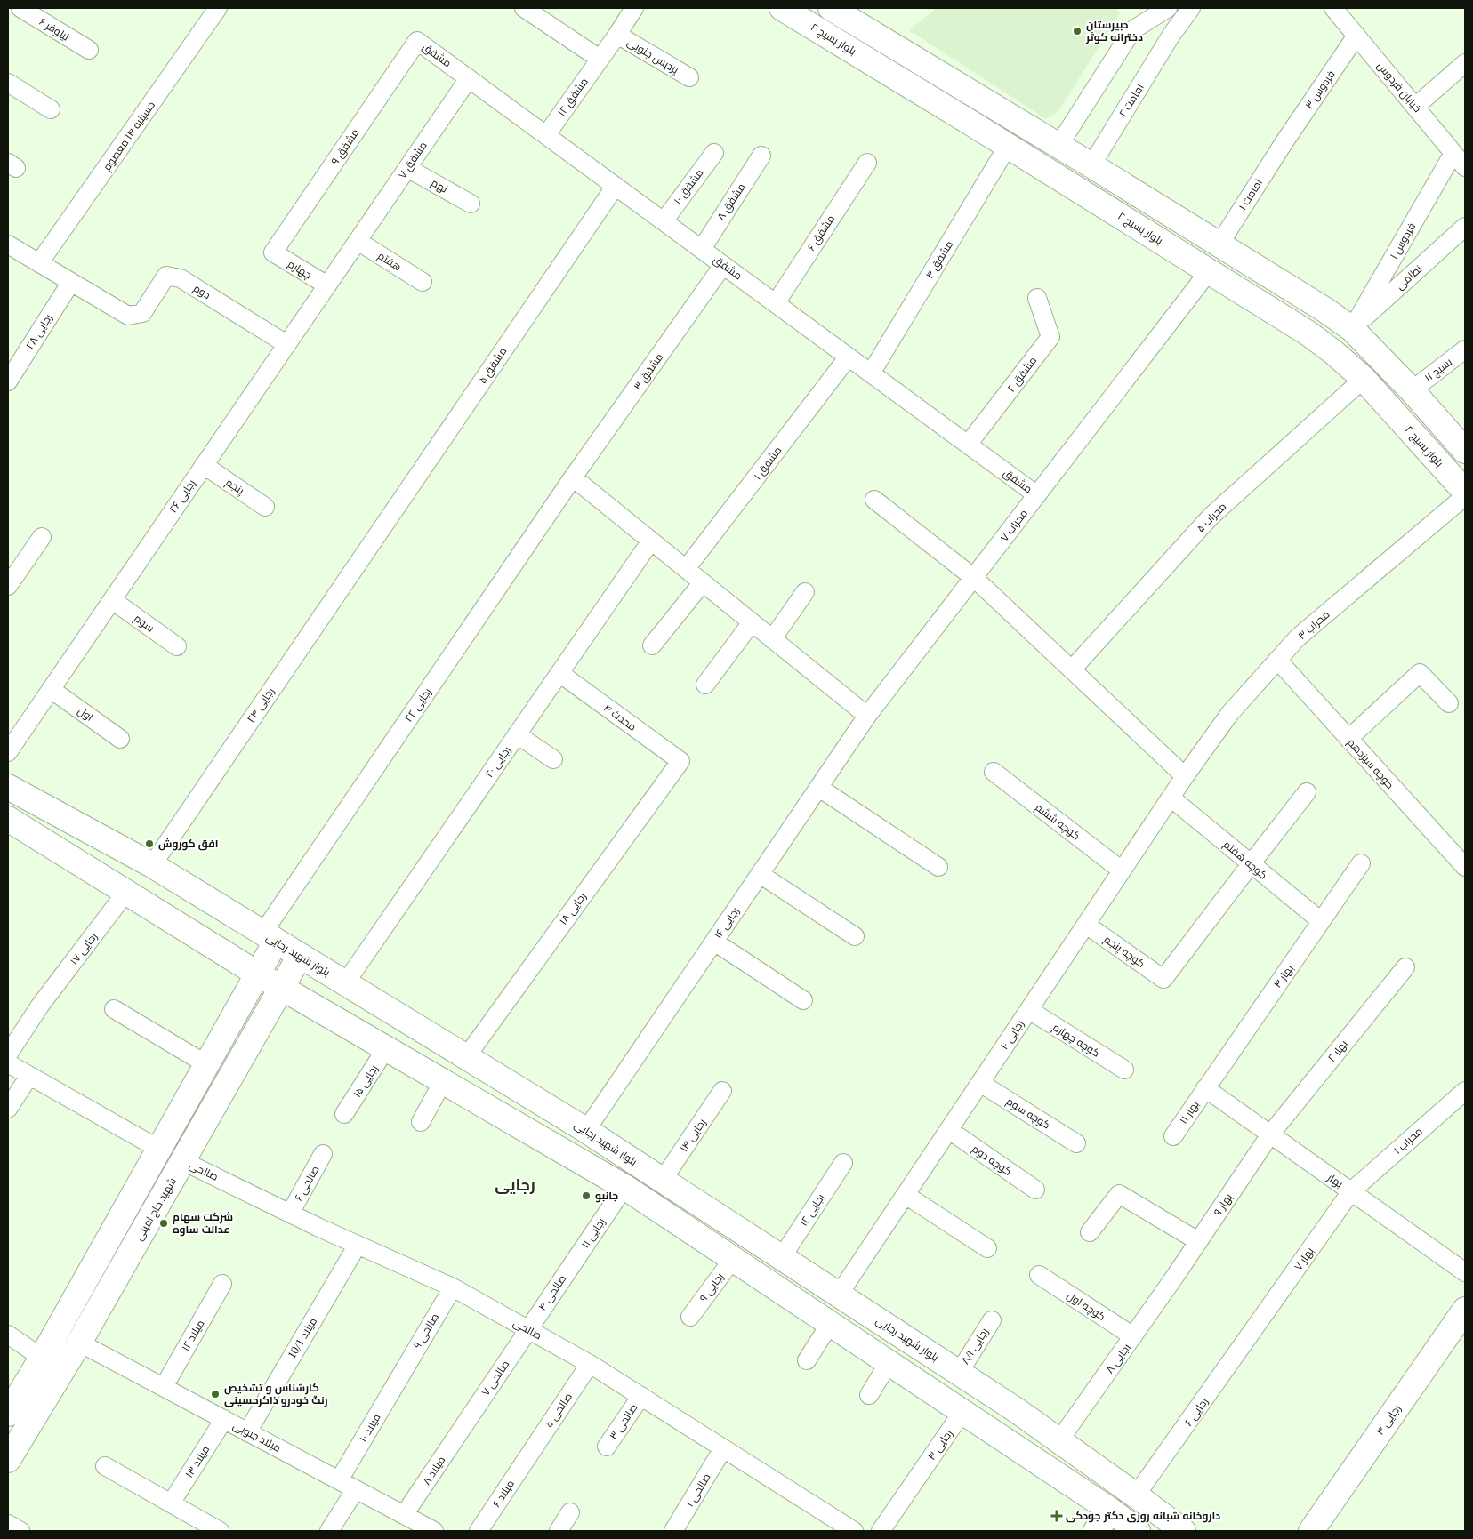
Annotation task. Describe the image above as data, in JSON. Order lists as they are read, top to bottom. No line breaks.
{"streets":{"main road":["بلوار بسیج ۲","بلوار شهید رجایی","شهید حاج امینی","رجایی ۴"],"street":["نیلوفر ۶","مشفق","پردیس جنوبی","خیابان فردوس","فردوس ۳","مشفق ۱۲","امامت ۲","حسینیه ۱۴ معصوم","مشفق ۹","مشفق ۷","نهم","مشفق ۱۰","امامت ۱","مشفق ۸","مشفق ۶","فردوس ۱","مشفق ۴","هفتم","چهارم","نظامی","دوم","رجایی ۲۸","مشفق ۵","۱۱ بسیج","مشفق ۳","مشفق ۲","مشفق ۱","پنجم","رجایی ۲۶","محراب ۵","محراب ۷","سوم","محراب ۳","رجایی ۲۴","رجایی ۲۲","اول","محدث ۴","رجایی ۲۰","کوچه سیزدهم","کوچه ششم","کوچه هفتم","رجایی ۱۸","رجایی ۱۶","رجایی ۱۷","کوچه پنجم","بهار ۴","رجایی ۱۰","کوچه چهارم","بهار ۲","رجایی ۱۵","بهار ۱۱","کوچه سوم","رجایی ۱۴","محراب ۱","کوچه دوم","صالحی","بهار","صالحی ۶","بهار ۹","رجایی ۱۲","رجایی ۱۱","بهار ۷","رجایی ۹","صالحی ۴","کوچه اول","صالحی ۹","میلاد ۱۲","میلاد 10/1","رجایی ۸/۱","رجایی ۸","صالحی ۷","صالحی ۵","رجایی ۶","صالحی ۳","میلاد ۱۰","میلاد جنوبی","رجایی ۳","میلاد ۱۳","میلاد ۸","صالحی ۱","میلاد ۶"]},"crossings":[["بلوار بسیج ۲","مشفق ۴"],["بلوار بسیج ۲","محراب ۵"],["بلوار بسیج ۲","محراب ۷"],["مشفق","مشفق ۱۲"],["مشفق","مشفق ۹"],["مشفق","مشفق ۷"],["مشفق","مشفق ۱۰"],["مشفق","مشفق ۸"],["مشفق","مشفق ۶"],["مشفق","مشفق ۴"],["مشفق","مشفق ۵"],["مشفق","مشفق ۳"],["مشفق","مشفق ۲"],["مشفق","مشفق ۱"],["مشفق","محراب ۷"],["پردیس جنوبی","مشفق ۱۲"],["خیابان فردوس","فردوس ۳"],["خیابان فردوس","فردوس ۱"],["فردوس ۳","امامت ۱"],["مشفق ۹","چهارم"],["مشفق ۷","نهم"],["مشفق ۷","هفتم"],["مشفق ۷","رجایی ۲۶"],["فردوس ۱","نظامی"],["هفتم","رجایی ۲۶"],["چهارم","رجایی ۲۶"],["دوم","رجایی ۲۸"],["دوم","رجایی ۲۶"],["مشفق ۵","رجایی ۲۴"],["مشفق ۳","رجایی ۲۲"],["پنجم","رجایی ۲۶"],["رجایی ۲۶","سوم"],["رجایی ۲۶","اول"],["محراب ۷","رجایی ۱۶"],["محراب ۳","کوچه سیزدهم"],["محراب ۳","رجایی ۱۰"],["رجایی ۲۴","بلوار شهید رجایی"],["رجایی ۲۲","بلوار شهید رجایی"],["محدث ۴","رجایی ۲۰"],["محدث ۴","رجایی ۱۸"],["رجایی ۲۰","بلوار شهید رجایی"],["کوچه ششم","رجایی ۱۰"],["کوچه هفتم","کوچه پنجم"],["کوچه هفتم","بهار ۴"],["کوچه هفتم","رجایی ۱۰"],["رجایی ۱۸","بلوار شهید رجایی"],["رجایی ۱۶","بلوار شهید رجایی"],["کوچه پنجم","رجایی ۱۰"],["بلوار شهید رجایی","رجایی ۱۰"],["بلوار شهید رجایی","رجایی ۱۴"],["بلوار شهید رجایی","شهید حاج امینی"],["بلوار شهید رجایی","رجایی ۱۲"],["بلوار شهید رجایی","رجایی ۸/۱"],["بلوار شهید رجایی","رجایی ۸"],["بلوار شهید رجایی","رجایی ۶"],["بهار ۴","بهار ۱۱"],["بهار ۴","بهار"],["رجایی ۱۰","کوچه چهارم"],["رجایی ۱۰","کوچه سوم"],["رجایی ۱۰","کوچه دوم"],["بهار ۲","بهار"],["بهار ۲","بهار ۹"],["بهار ۱۱","بهار"],["محراب ۱","بهار"],["محراب ۱","بهار ۷"],["صالحی","صالحی ۶"],["صالحی","شهید حاج امینی"],["صالحی","صالحی ۴"],["صالحی","صالحی ۹"],["صالحی","میلاد 10/1"],["صالحی","صالحی ۷"],["صالحی","صالحی ۵"],["صالحی","صالحی ۳"],["صالحی","صالحی ۱"],["بهار","بهار ۹"],["بهار","بهار ۷"],["بهار ۹","رجایی ۸"],["شهید حاج امینی","میلاد جنوبی"],["رجایی ۱۱","صالحی ۴"],["بهار ۷","رجایی ۶"],["صالحی ۴","صالحی ۷"],["کوچه اول","رجایی ۸"],["صالحی ۹","میلاد ۱۰"],["میلاد ۱۲","میلاد جنوبی"],["میلاد 10/1","میلاد جنوبی"],["صالحی ۷","میلاد ۸"],["صالحی ۵","میلاد ۶"],["میلاد ۱۰","میلاد جنوبی"],["میلاد جنوبی","میلاد ۱۳"],["میلاد جنوبی","میلاد ۸"]],"districts":["رجایی"],"places":{"other":["دبیرستان دخترانه کوثر","افق کوروش","جانبو","شرکت سهام عدالت ساوه","کارشناس و تشخیص رنگ خودرو ذاکرحسینی"],"health":["داروخانه شبانه روزی دکتر جودکی"]}}
